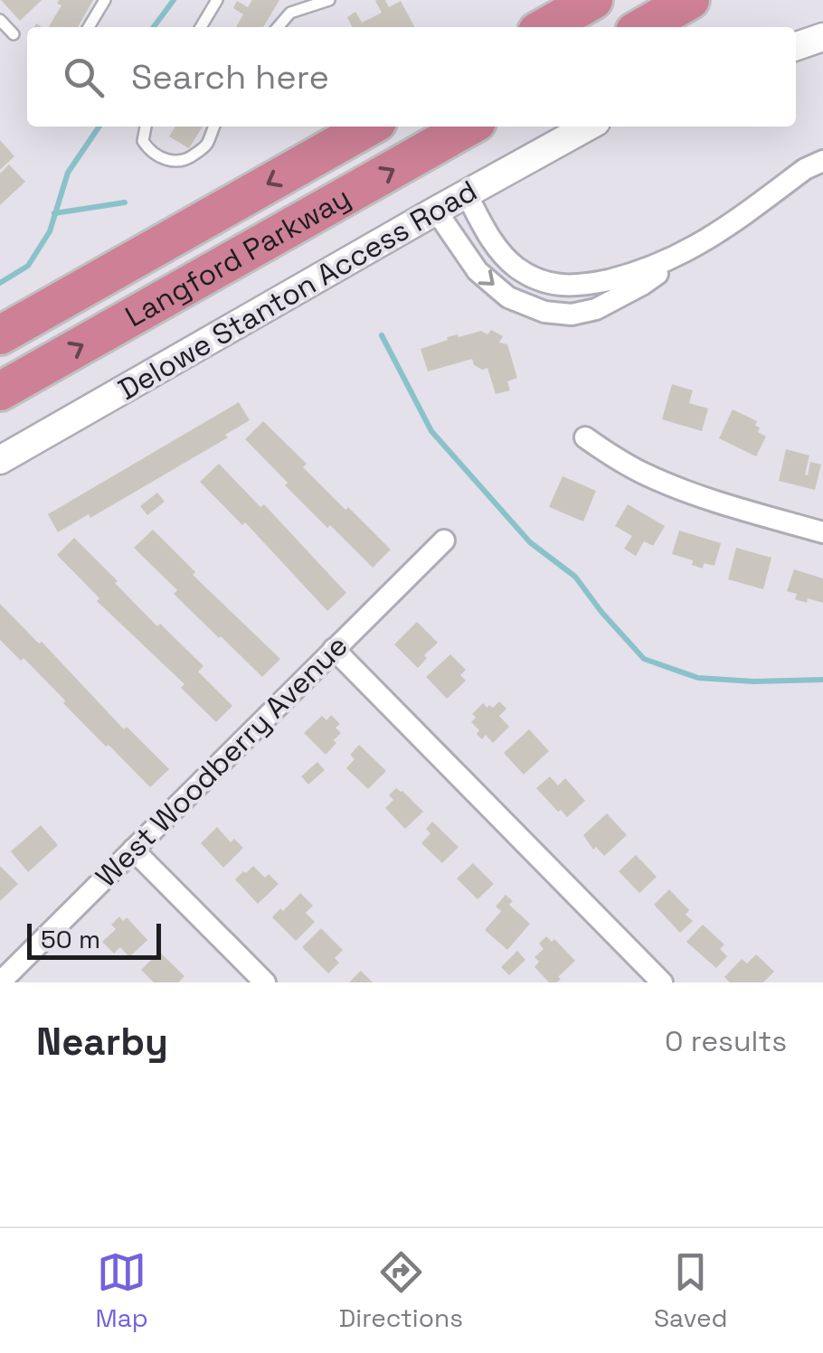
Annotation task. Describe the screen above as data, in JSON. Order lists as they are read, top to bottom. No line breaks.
{"streets":{"highway":["Langford Parkway"],"street":["Delowe Stanton Access Road","West Woodberry Avenue"]},"scale_bar":"50 m","page":{"search":"Search here","scale":"50 m","heading":["Nearby","0 results"],"nav":["Map","Directions","Saved"]}}
